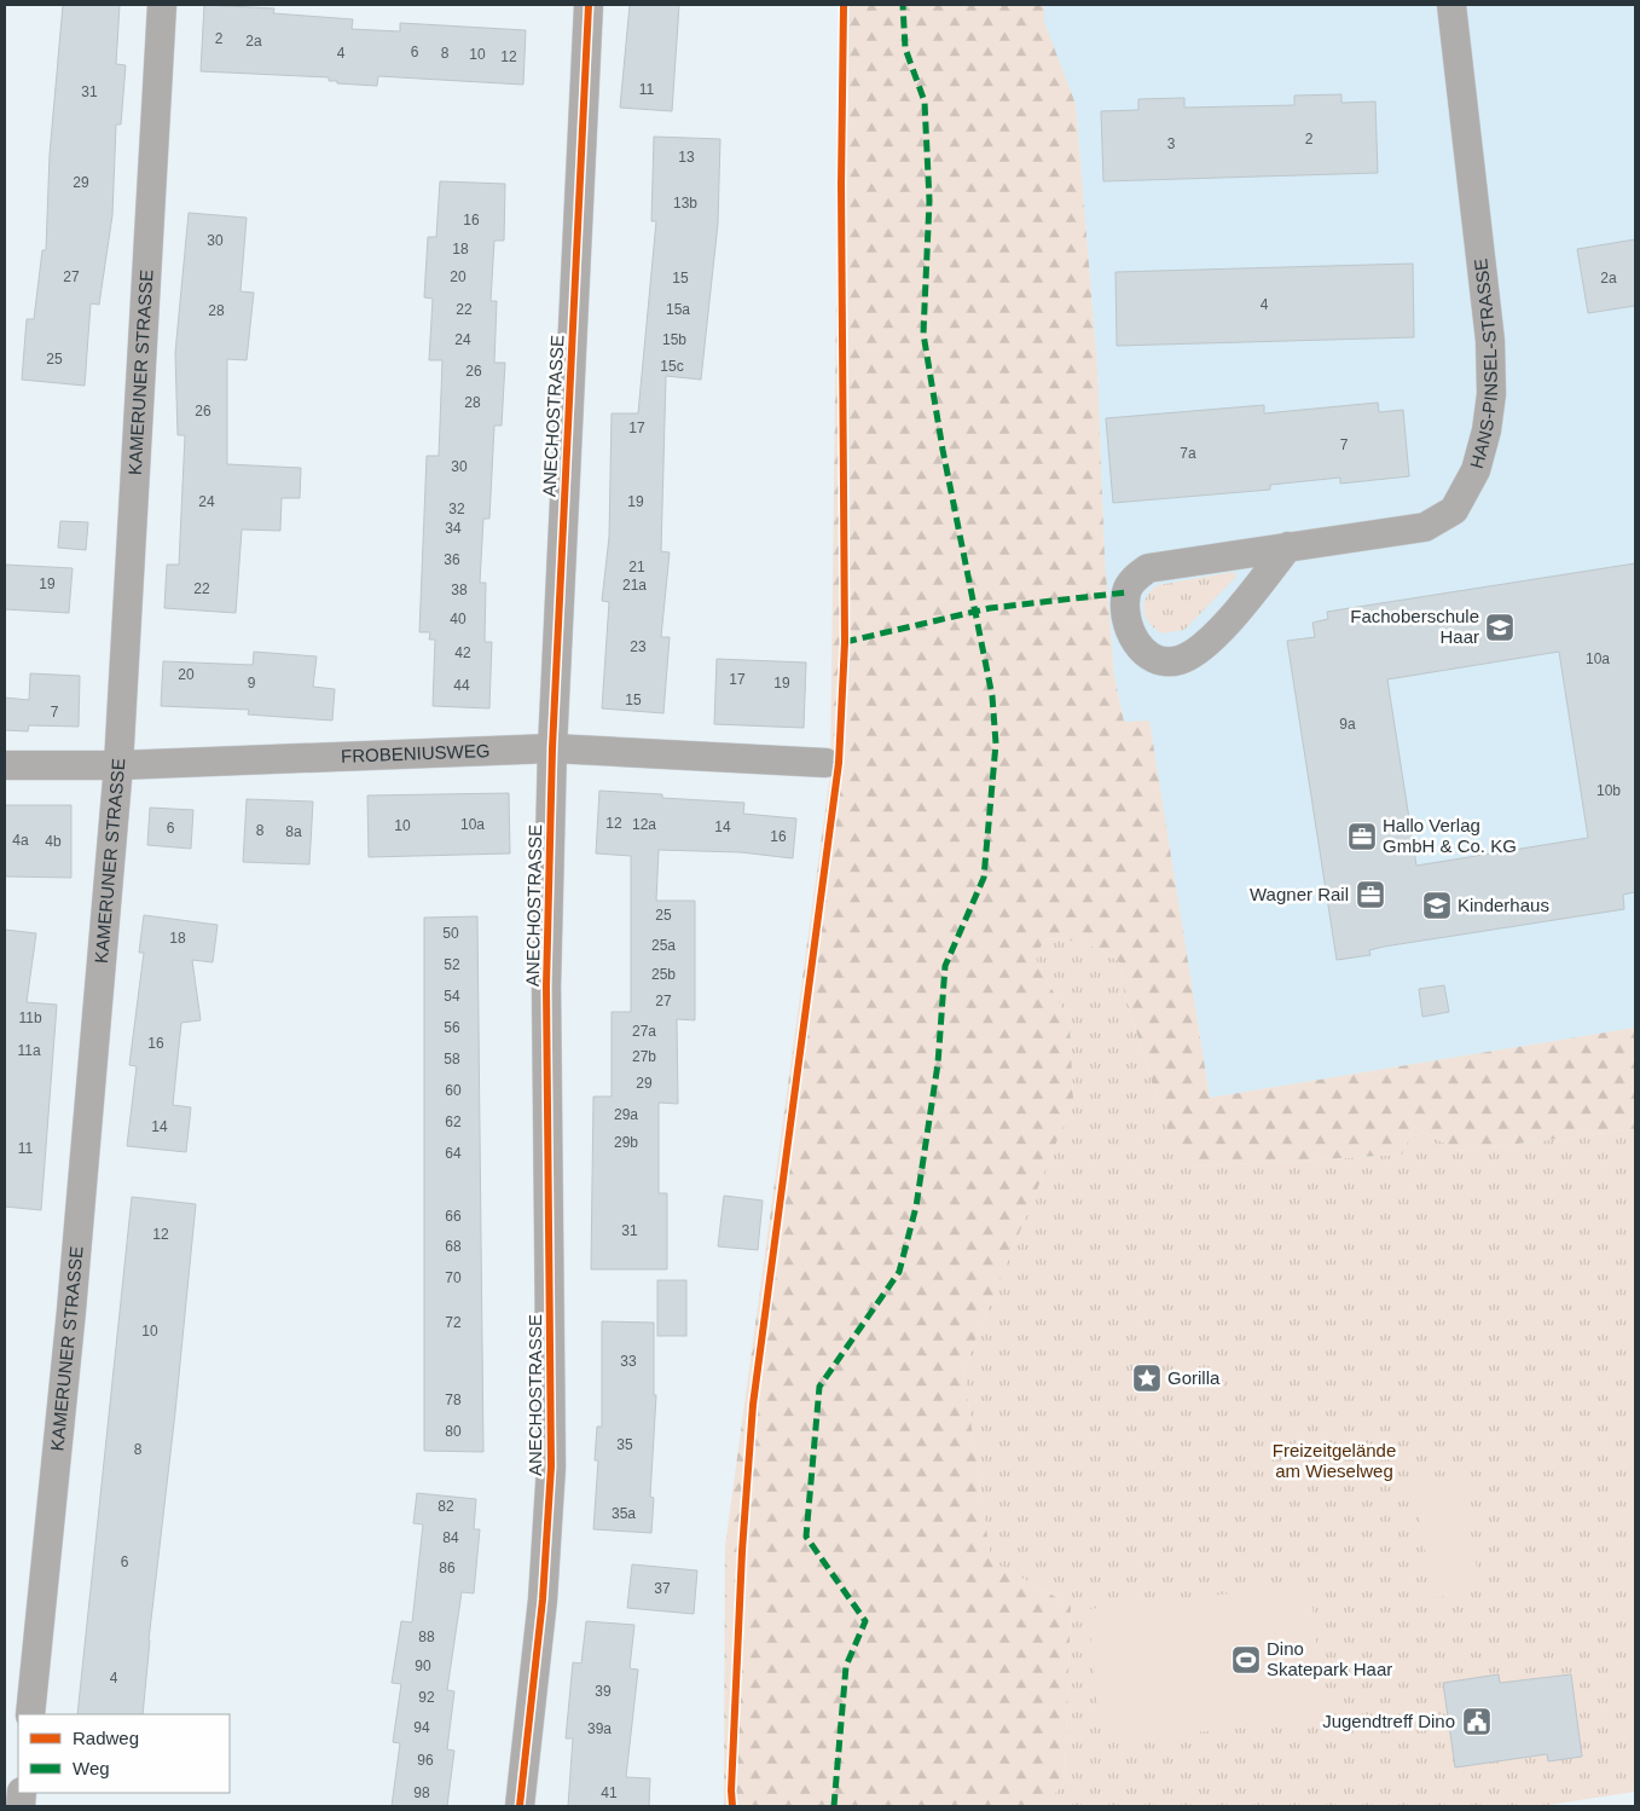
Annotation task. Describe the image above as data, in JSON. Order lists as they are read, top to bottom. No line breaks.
{"streets":{"street":["HANS-PINSEL-STRASSE","KAMERUNER STRASSE","ANECHOSTRASSE","FROBENIUSWEG"]},"crossings":[["KAMERUNER STRASSE","FROBENIUSWEG"],["ANECHOSTRASSE","FROBENIUSWEG"]],"parks":["Freizeitgelände am Wieselweg"],"places":{"school or university":["Fachoberschule Haar","Kinderhaus"],"office":["Hallo Verlag GmbH & Co. KG","Wagner Rail"],"place":["Gorilla"],"sports":["Dino Skatepark Haar"],"public building":["Jugendtreff Dino"]},"house_numbers":["2","2a","6","4","8","10","12","11","31","2","3","13","29","13b","16","30","18","27","20","15","2a","4","22","15a","28","24","15b","25","15c","26","28","26","17","7","7a","30","24","19","32","34","36","21","19","21a","22","38","40","23","42","10a","20","17","9","19","44","15","7","9a","10b","12","10a","12a","10","14","6","8","8a","16","4a","4b","25","50","18","25a","52","25b","54","27","11b","56","27a","16","11a","27b","58","29","60","29a","62","14","29b","11","64","66","31","12","68","70","72","10","33","78","80","35","8","82","35a","84","6","86","37","88","90","4","39","92","94","39a","96","98","41"],"legend":["Radweg","Weg"]}
